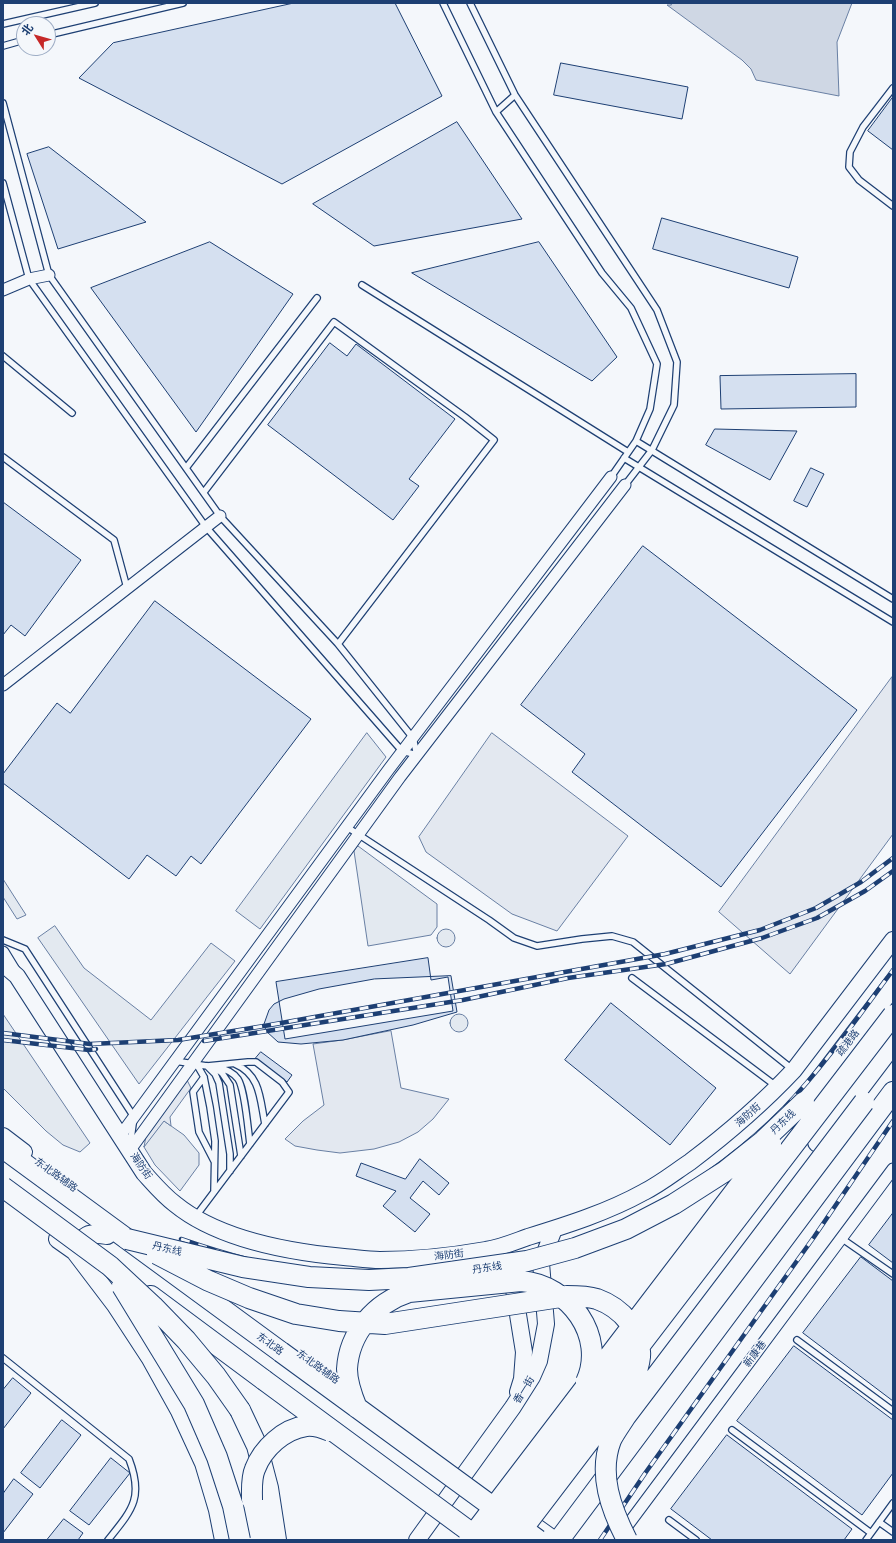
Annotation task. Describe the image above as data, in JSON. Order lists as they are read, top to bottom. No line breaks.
{"streets":{"highway":["疏港路","丹东线","东北路"],"street":["海防街","东北路辅路","新康巷","香一街"]},"crossings":[["疏港路","丹东线"],["海防街","香一街"],["丹东线","东北路"]],"north":"top left"}
